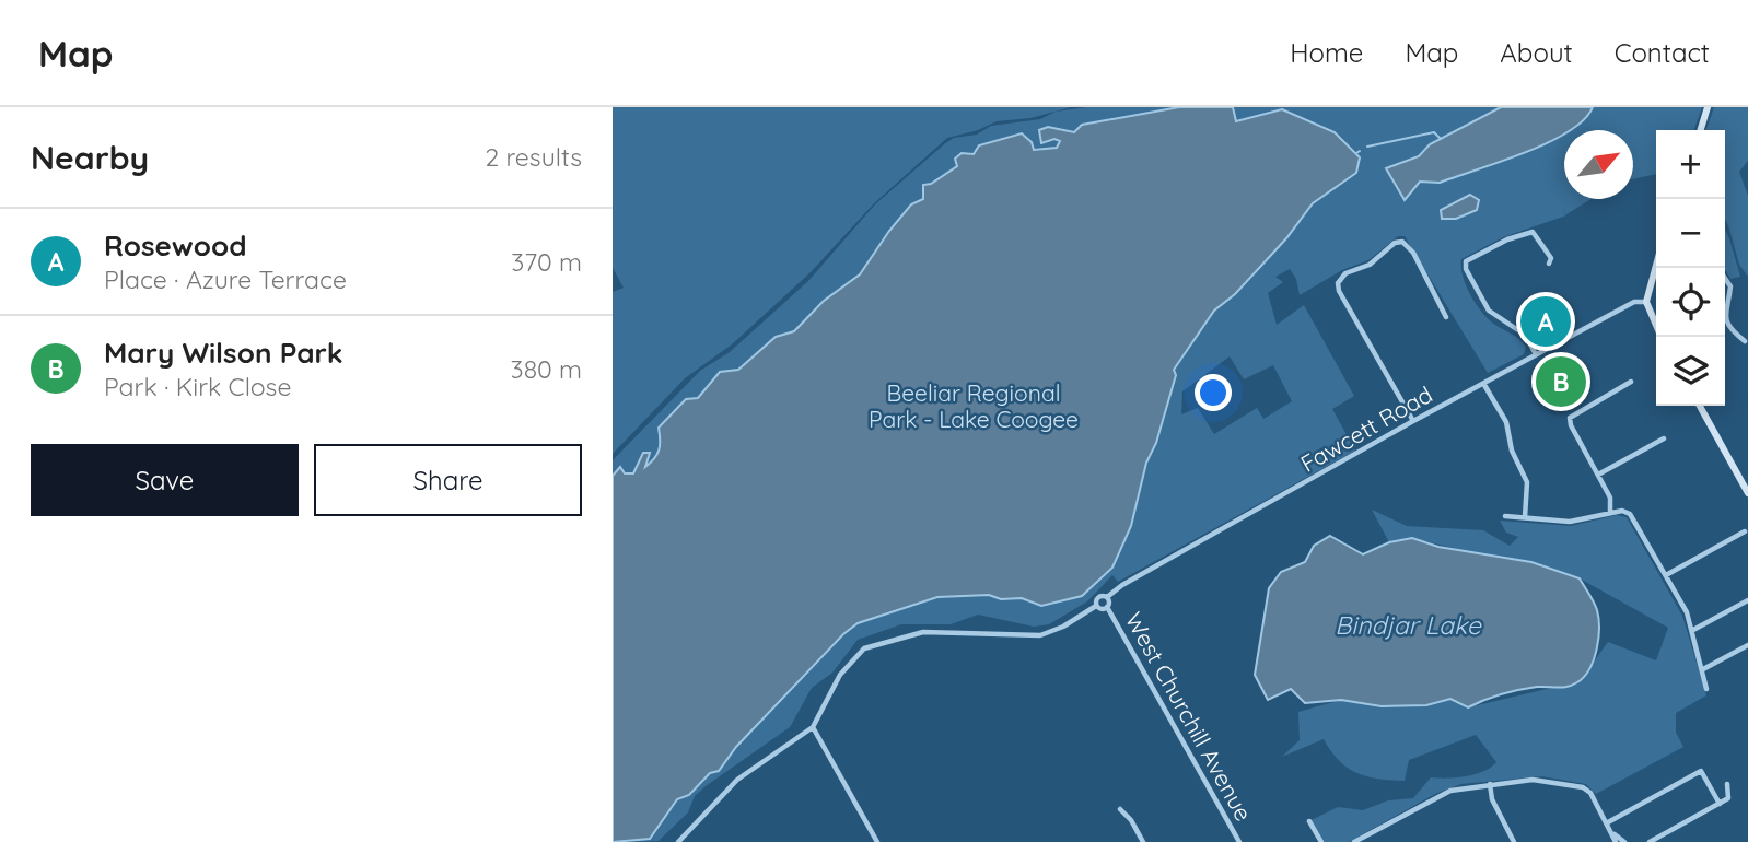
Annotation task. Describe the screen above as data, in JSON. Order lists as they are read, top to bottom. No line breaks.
{"streets":{"street":["Fawcett Road","West Churchill Avenue"]},"water":["Bindjar Lake"],"parks":["Beeliar Regional Park - Lake Coogee"],"north":"top right","page":{"header":"Map","nav":["Home","Map","About","Contact"],"heading":["Nearby","2 results"],"map_buttons":["+","−"],"list":[{"mark":"A","name":"Rosewood","note":"Place · Azure Terrace","value":"370 m"},{"mark":"B","name":"Mary Wilson Park","note":"Park · Kirk Close","value":"380 m"}],"pins":["A","B"],"buttons":["Save","Share"]}}
